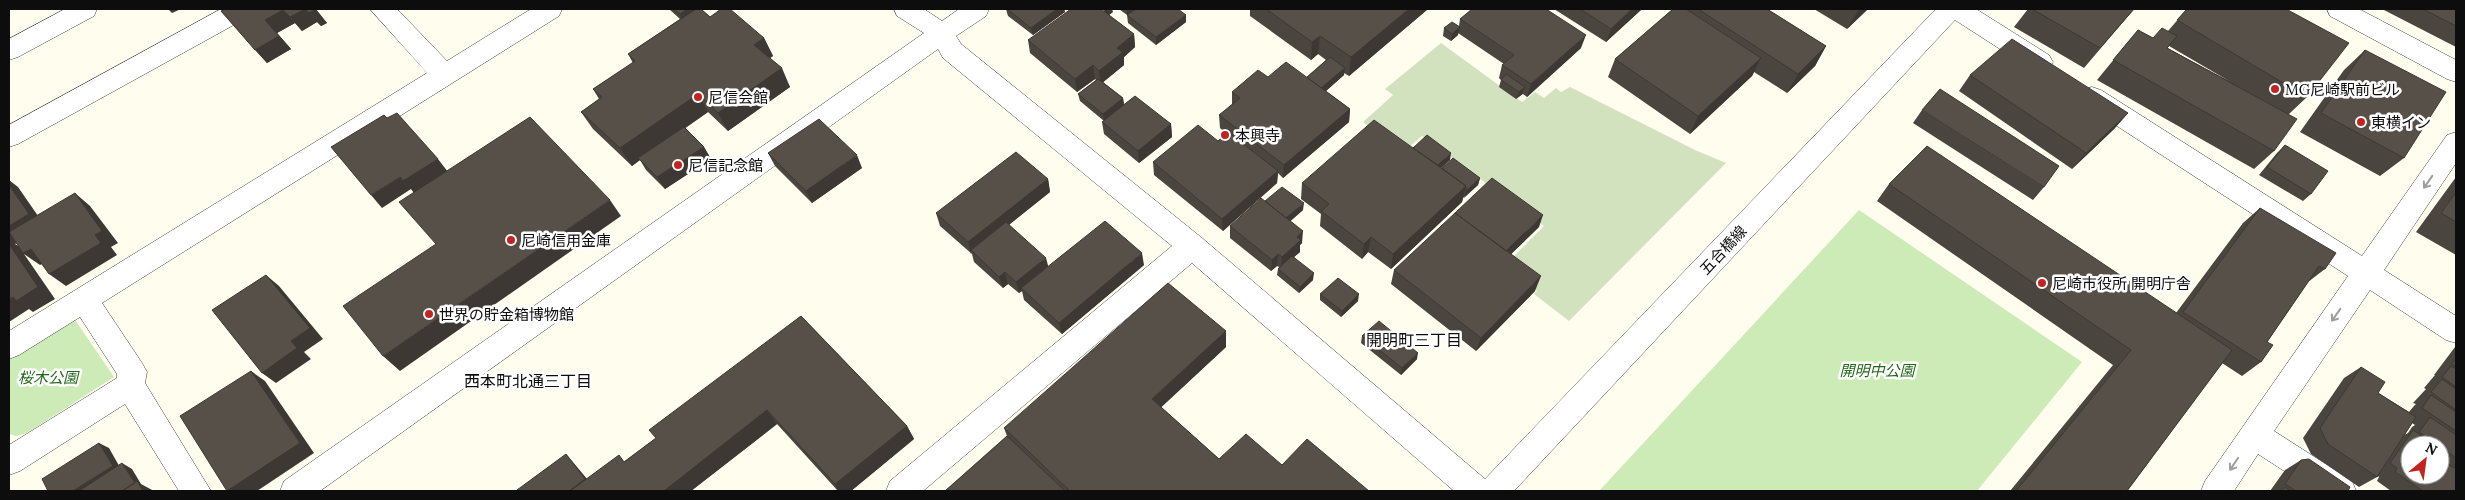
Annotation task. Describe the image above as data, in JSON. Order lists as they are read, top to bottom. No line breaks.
{"streets":{"street":["五合橋線"]},"districts":["開明町三丁目","西本町北通三丁目"],"parks":["開明中公園","桜木公園"],"places":["MG尼崎駅前ビル","尼信会館","東横イン","本興寺","尼信記念館","尼崎信用金庫","尼崎市役所 開明庁舎","世界の貯金箱博物館"],"north":"top right"}
